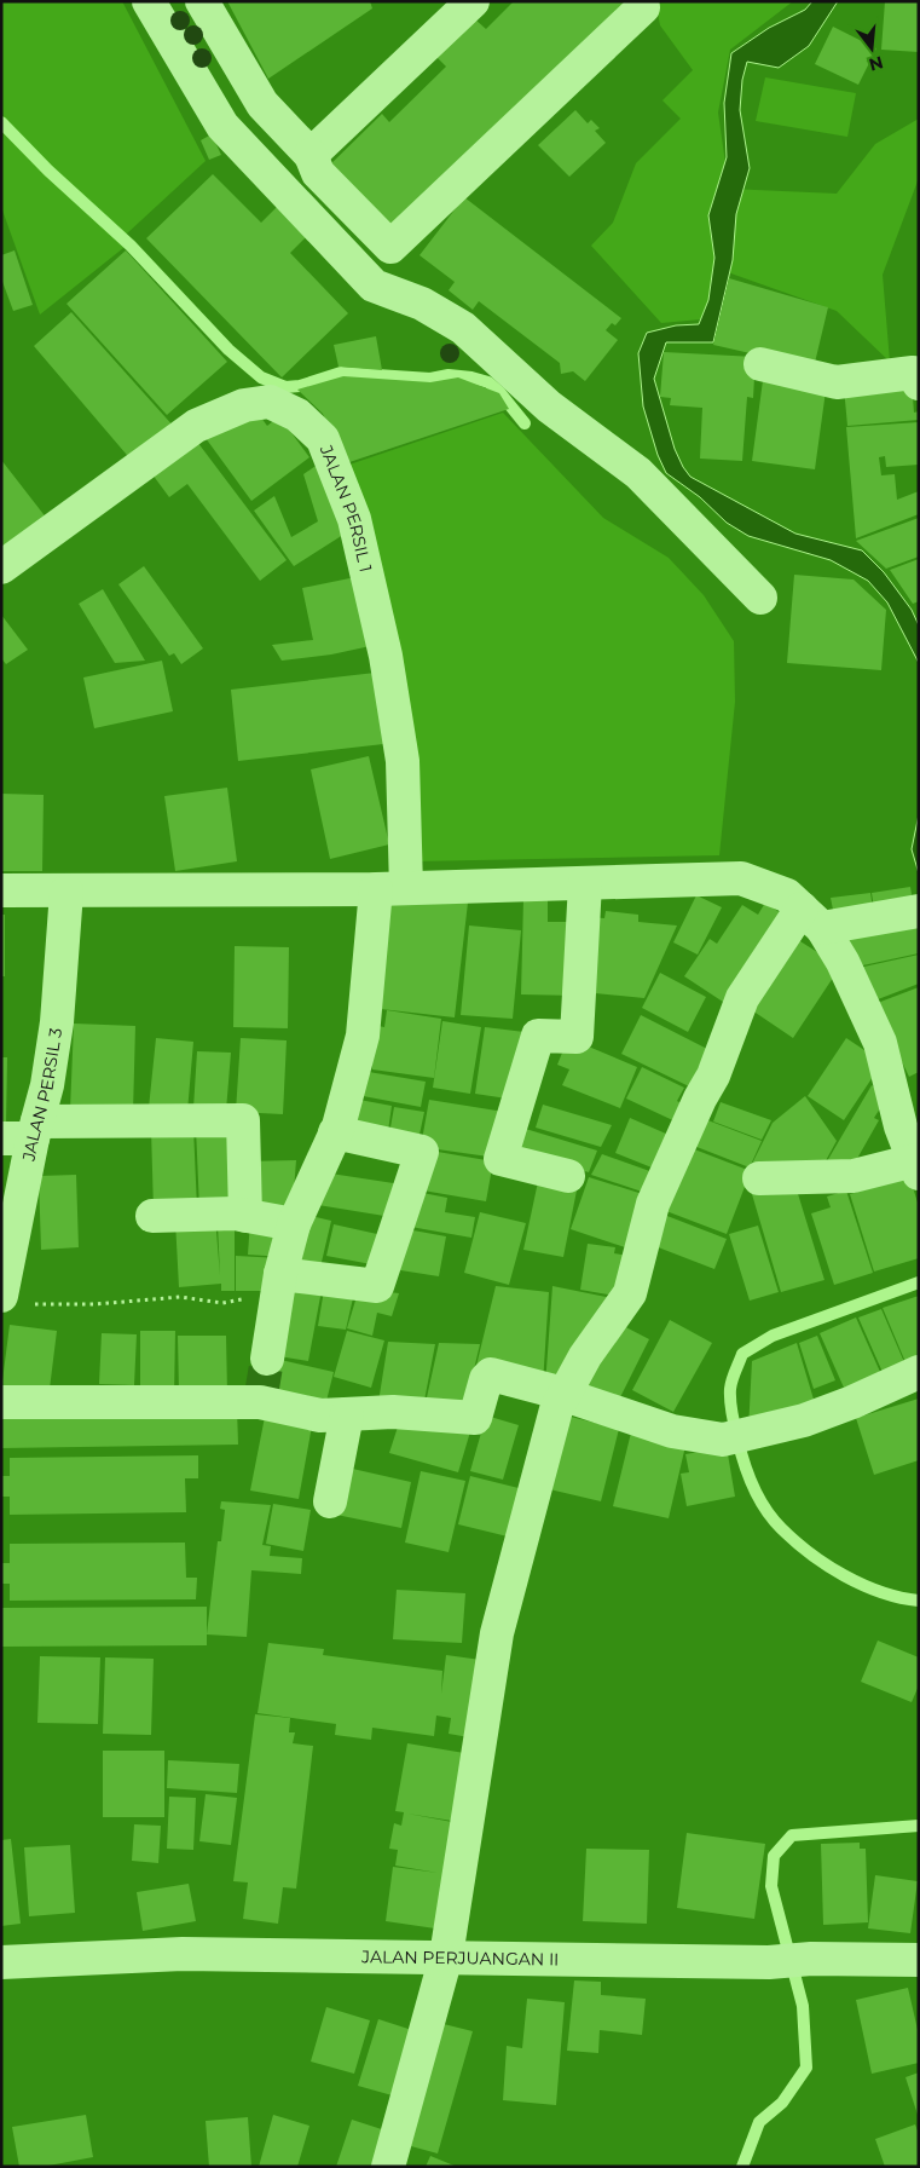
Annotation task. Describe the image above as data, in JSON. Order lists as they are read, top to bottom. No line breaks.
{"streets":{"street":["JALAN PERSIL 1","JALAN PERSIL 3","JALAN PERJUANGAN II"]},"north":"bottom"}
